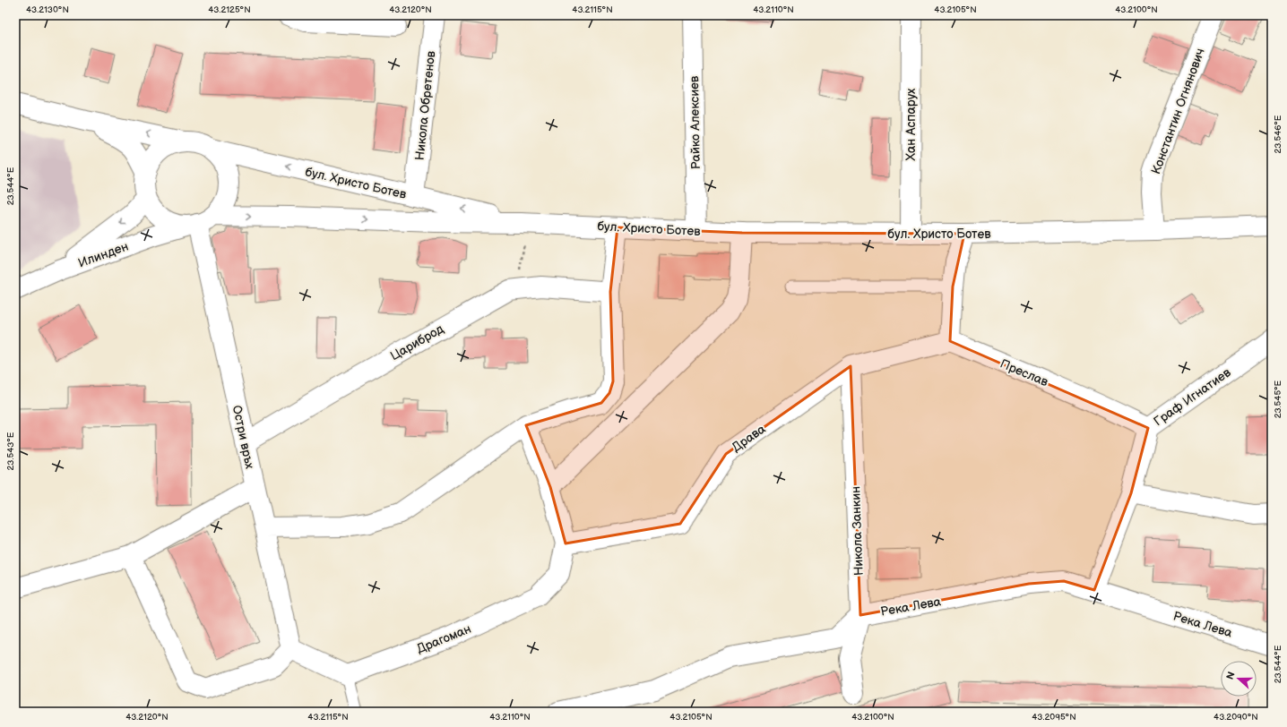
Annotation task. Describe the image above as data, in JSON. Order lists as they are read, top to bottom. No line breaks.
{"streets":{"street":["Никола Обретенов","Константин Огнянович","Райко Алексиев","Хан Аспарух","бул. Христо Ботев","Илинден","Цариброд","Преслав","Граф Игнатиев","Остри връх","Драва","Никола Занкин","Река Лева","Драгоман"]},"crossings":[["Никола Обретенов","бул. Христо Ботев"],["Константин Огнянович","бул. Христо Ботев"],["Райко Алексиев","бул. Христо Ботев"],["Хан Аспарух","бул. Христо Ботев"],["бул. Христо Ботев","Илинден"],["бул. Христо Ботев","Остри връх"],["Илинден","Остри връх"],["Цариброд","Остри връх"],["Преслав","Граф Игнатиев"],["Преслав","Драва"],["Граф Игнатиев","Река Лева"],["Драва","Никола Занкин"],["Драва","Драгоман"],["Никола Занкин","Река Лева"]],"north":"left","coordinates":["43.2130°N","43.2125°N","43.2120°N","43.2115°N","43.2110°N","43.2105°N","43.2100°N","23.546°E","23.544°E","23.545°E","23.543°E","43.2095°N","43.2090°N"]}
